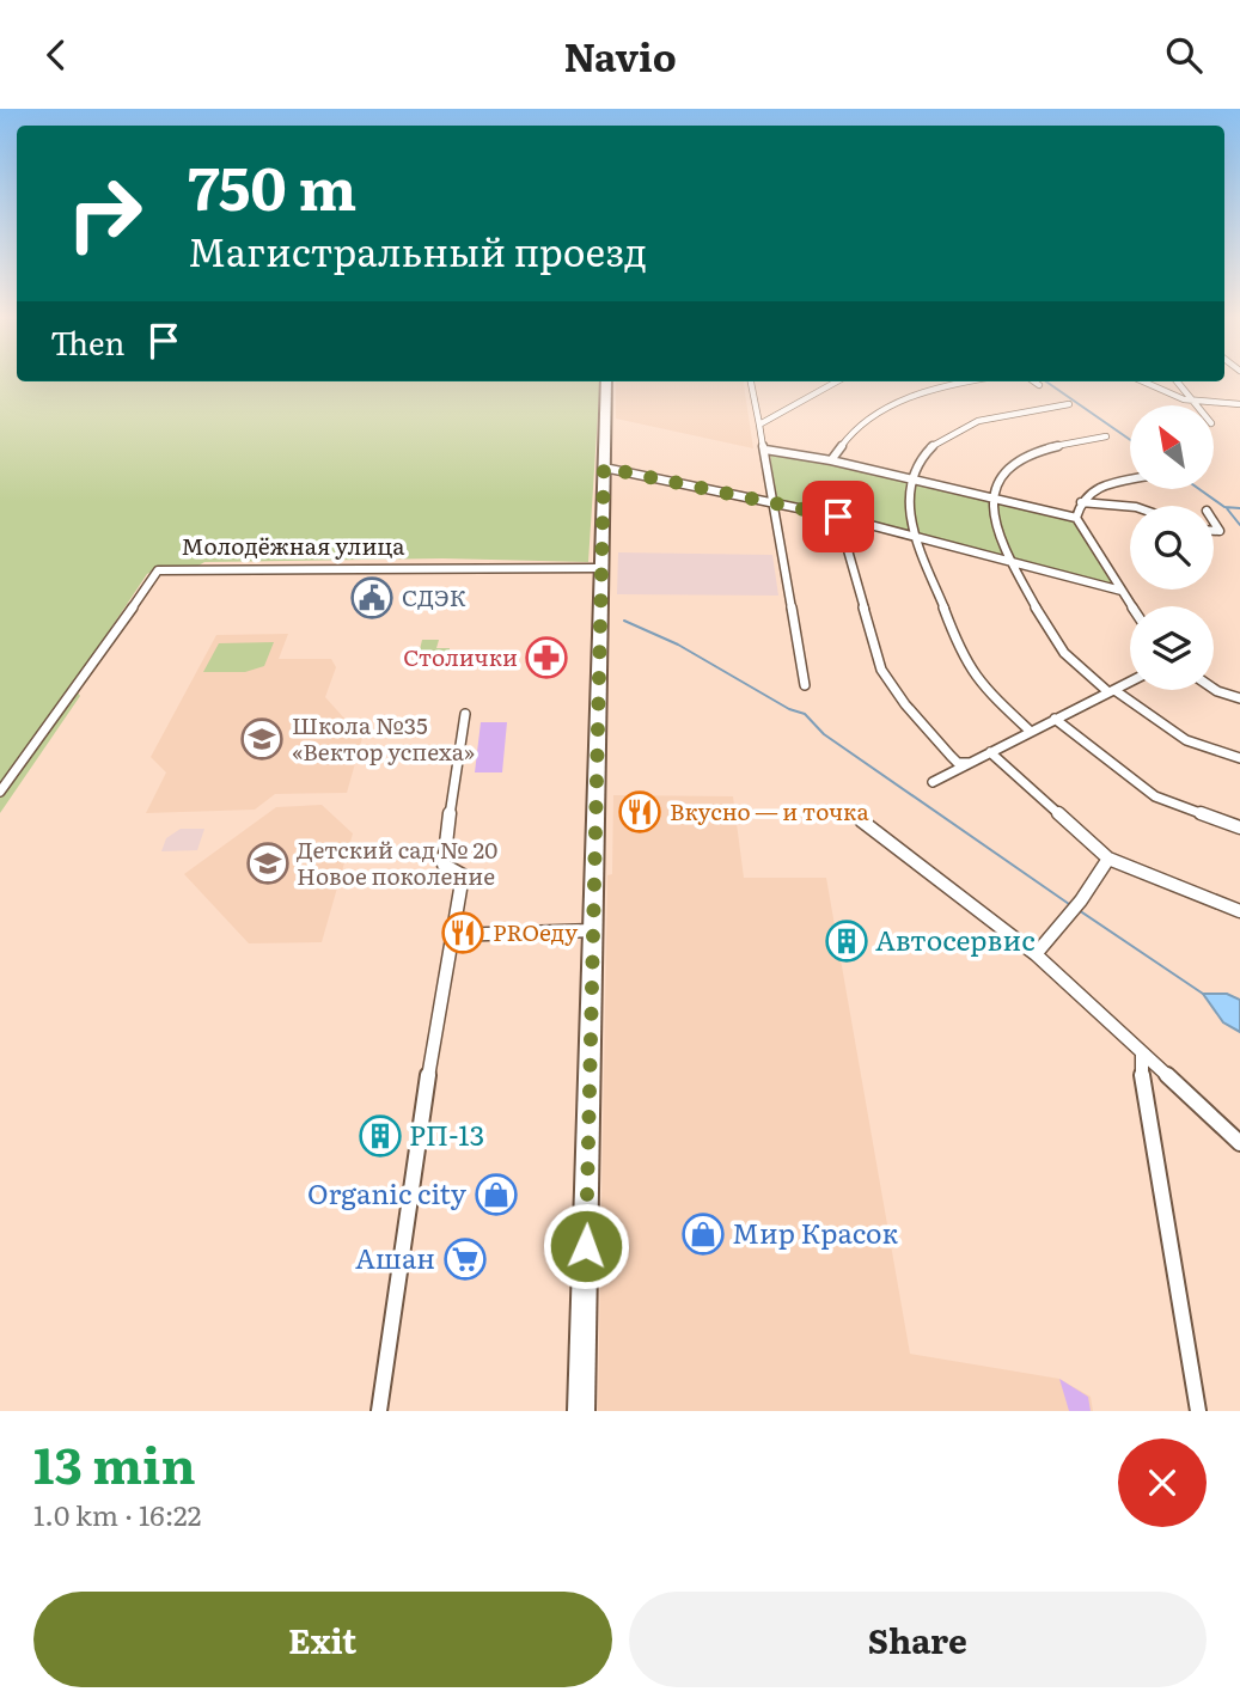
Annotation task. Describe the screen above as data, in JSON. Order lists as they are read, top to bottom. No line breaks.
{"streets":{"street":["Молодёжная улица"]},"places":{"public building":["СДЭК"],"pharmacy":["Столички"],"school or university":["Школа №35 «Вектор успеха»","Детский сад № 20 Новое поколение"],"restaurant":["Вкусно — и точка","PROеду"],"building":["Автосервис","РП-13"],"shop":["Organic city","Мир Красок"],"supermarket":["Ашан"]},"north":"top left","page":{"header":"Navio","turn":["750 m","Магистральный проезд"],"then":"Then","heading":["13 min","1.0 km · 16:22"],"buttons":["Exit","Share"]}}
